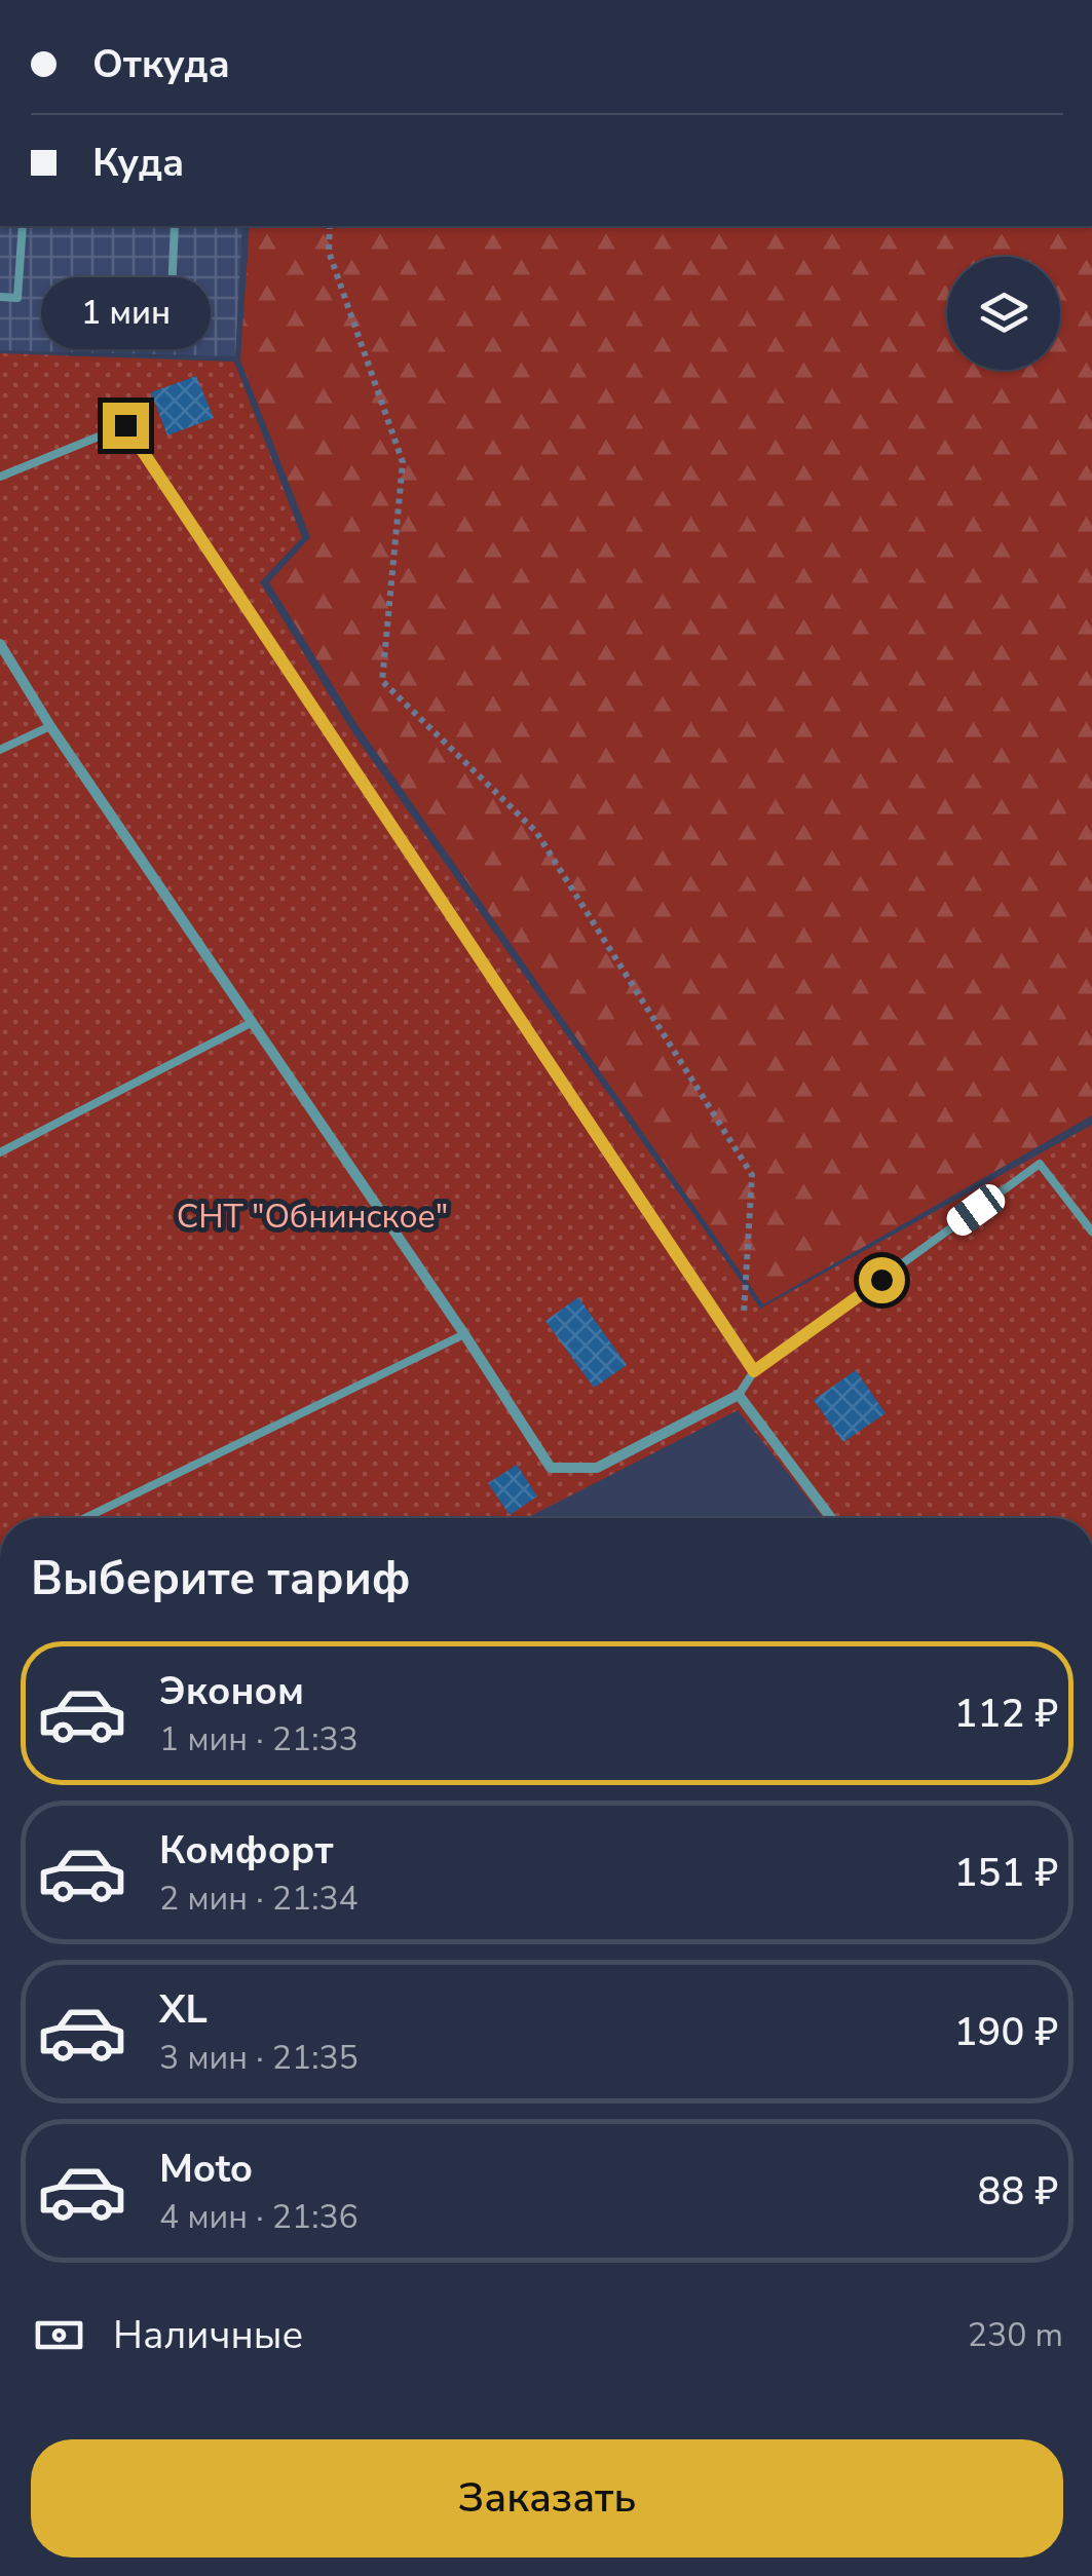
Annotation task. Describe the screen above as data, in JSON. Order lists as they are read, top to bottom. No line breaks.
{"parks":["СНТ \"Обнинское\""],"page":{"banner":["Откуда","Куда"],"bubble":"1 мин","heading":"Выберите тариф","list":[{"name":"Эконом","note":"1 мин · 21:33","value":"112 ₽"},{"name":"Комфорт","note":"2 мин · 21:34","value":"151 ₽"},{"name":"XL","note":"3 мин · 21:35","value":"190 ₽"},{"name":"Moto","note":"4 мин · 21:36","value":"88 ₽"}],"pay":["Наличные","230 m"],"buttons":"Заказать"}}
